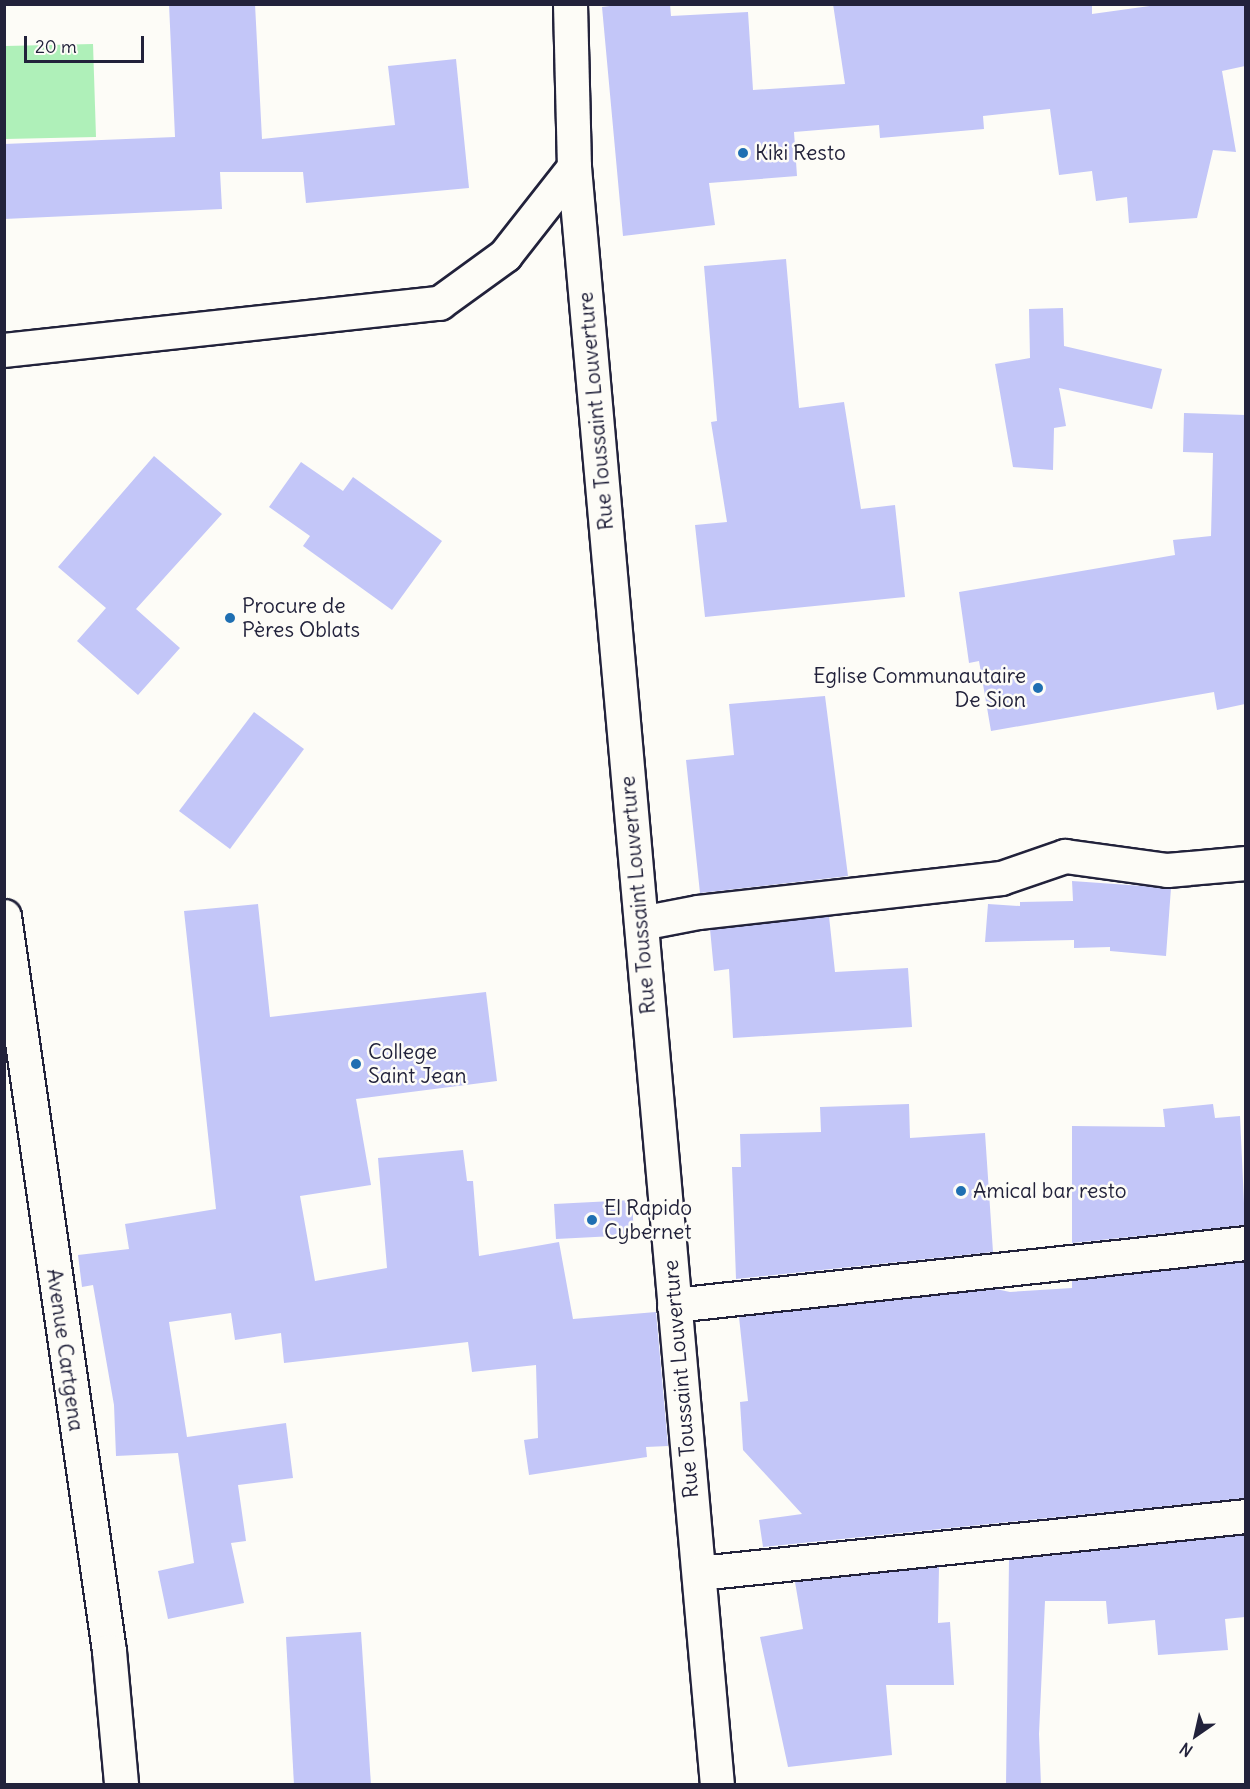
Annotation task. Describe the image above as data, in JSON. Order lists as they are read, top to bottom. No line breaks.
{"streets":{"street":["Rue Toussaint Louverture","Avenue Cartgena"]},"places":["Kiki Resto","Procure de Pères Oblats","Eglise Communautaire De Sion","College Saint Jean","Amical bar resto","El Rapido Cybernet"],"scale_bar":"20 m","north":"bottom left"}
